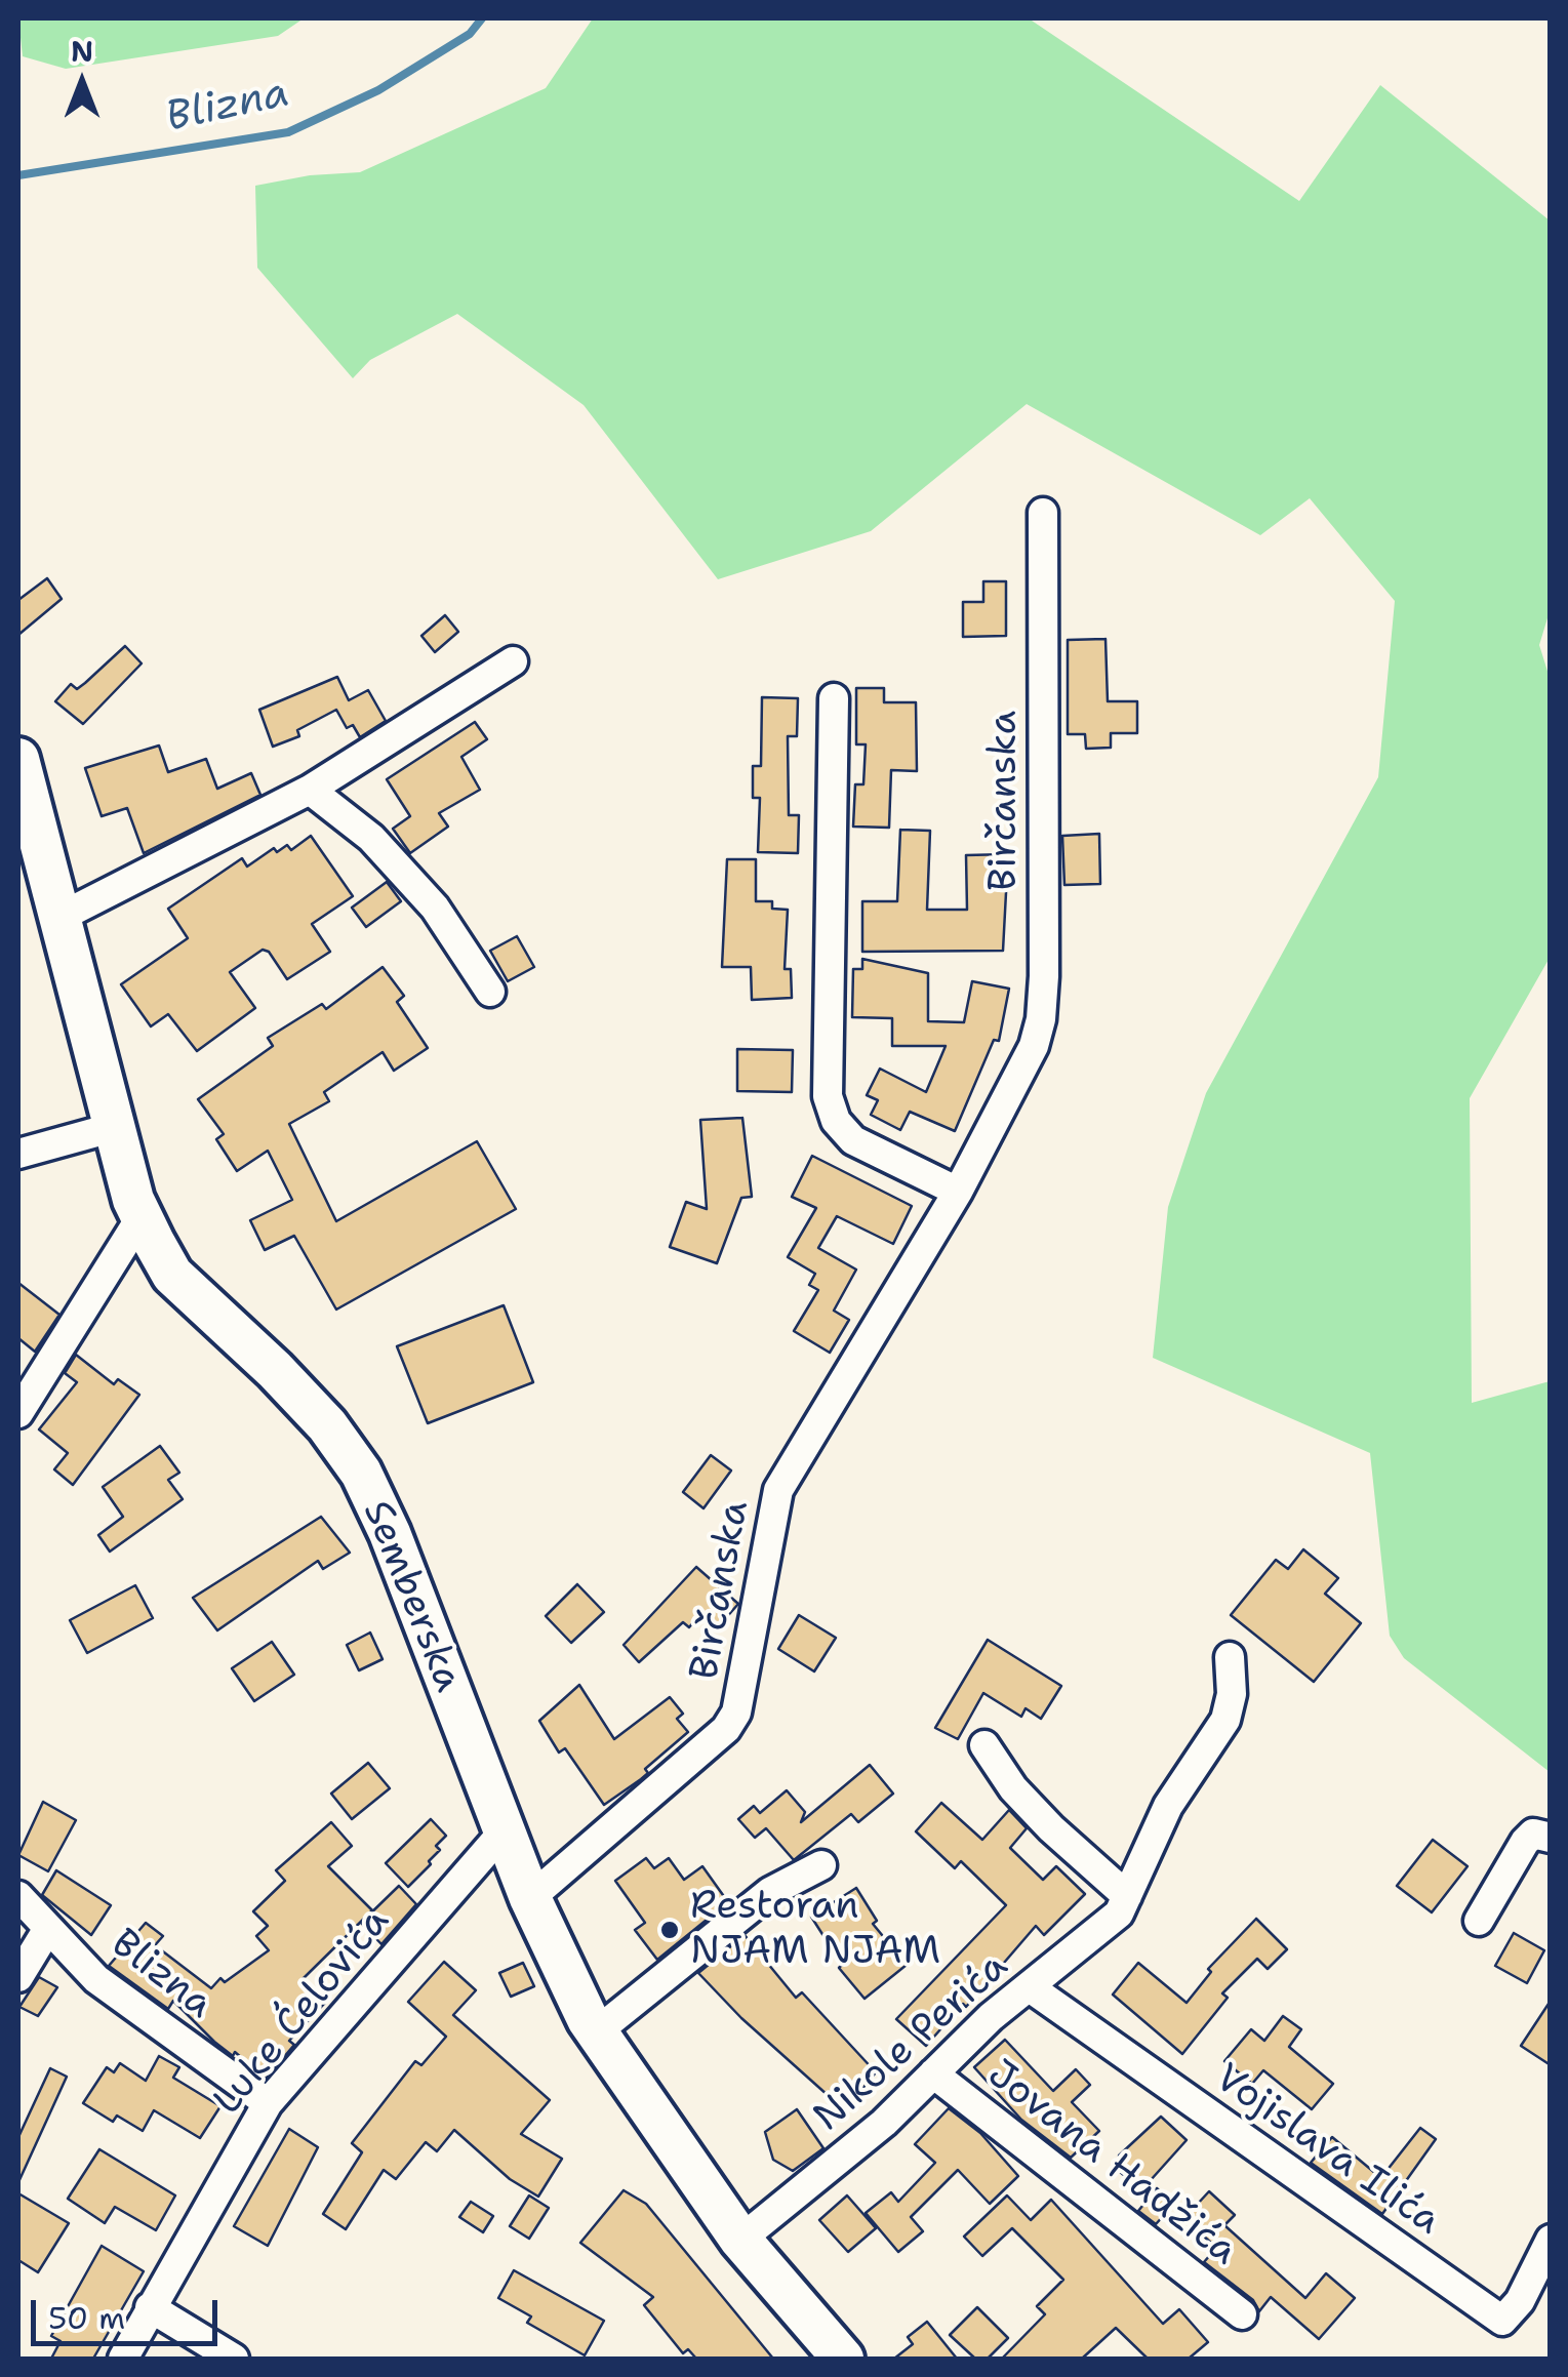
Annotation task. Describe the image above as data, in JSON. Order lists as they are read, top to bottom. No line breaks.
{"streets":{"main road":["Semberska"],"street":["Birčanska","Blizna","Luke Ćelovića","Nikole Perića","Vojislava Ilića","Jovana Hadžića"]},"crossings":[["Birčanska","Semberska"],["Semberska","Luke Ćelovića"],["Semberska","Nikole Perića"],["Blizna","Luke Ćelovića"],["Nikole Perića","Vojislava Ilića"],["Nikole Perića","Jovana Hadžića"]],"water":["Blizna"],"places":["Restoran NJAM NJAM"],"scale_bar":"50 m","north":"top"}
